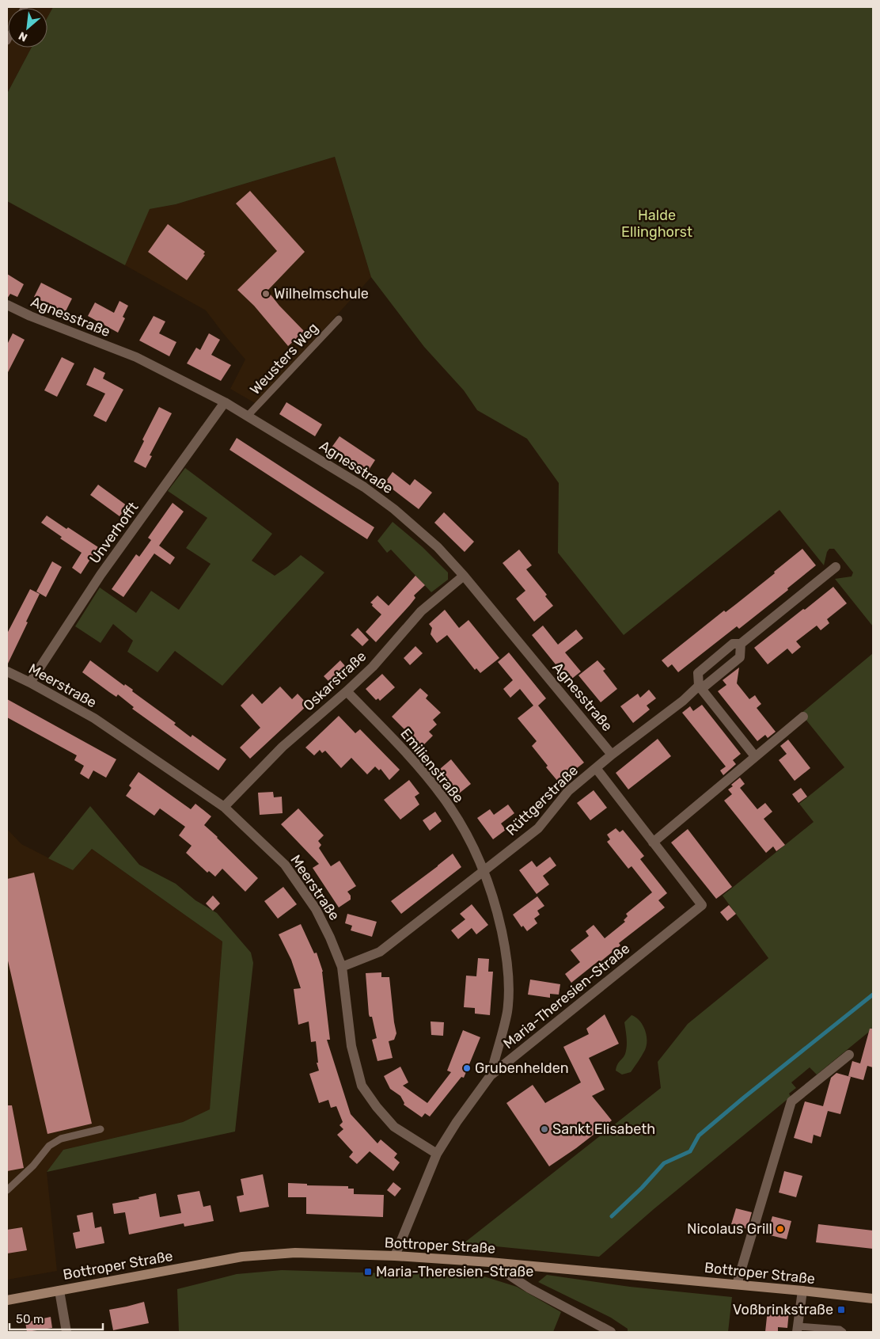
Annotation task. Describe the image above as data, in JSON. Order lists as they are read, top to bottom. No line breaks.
{"streets":{"main road":["Bottroper Straße"],"street":["Agnesstraße","Unverhofft","Oskarstraße","Meerstraße","Emilienstraße","Rüttgerstraße","Maria-Theresien-Straße"],"lane":["Weusters Weg"]},"crossings":[["Agnesstraße","Weusters Weg"],["Agnesstraße","Unverhofft"],["Agnesstraße","Oskarstraße"],["Agnesstraße","Rüttgerstraße"],["Unverhofft","Meerstraße"],["Oskarstraße","Meerstraße"],["Oskarstraße","Emilienstraße"],["Meerstraße","Rüttgerstraße"],["Meerstraße","Maria-Theresien-Straße"],["Emilienstraße","Rüttgerstraße"],["Emilienstraße","Maria-Theresien-Straße"],["Rüttgerstraße","Maria-Theresien-Straße"],["Maria-Theresien-Straße","Bottroper Straße"]],"parks":["Halde Ellinghorst"],"places":{"other":["Wilhelmschule","Grubenhelden","Sankt Elisabeth","Nicolaus Grill"],"transit":["Maria-Theresien-Straße","Voßbrinkstraße"]},"scale_bar":"50 m","north":"bottom left"}
